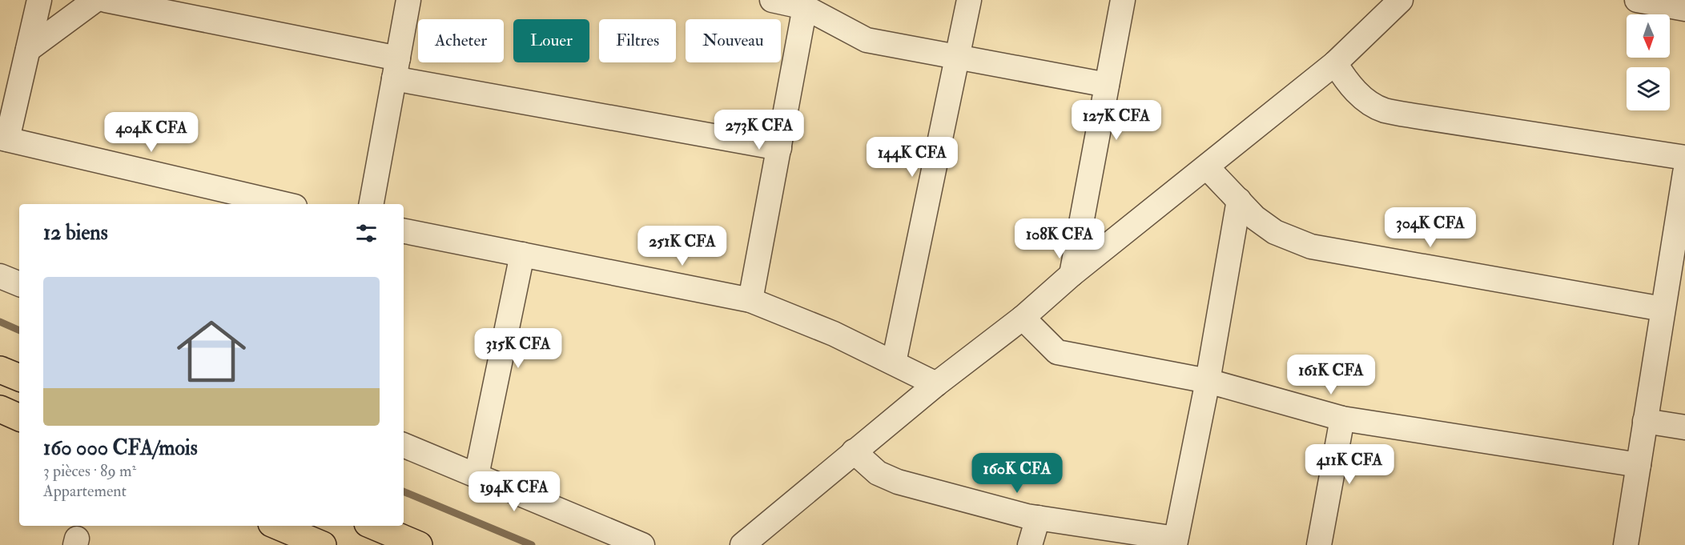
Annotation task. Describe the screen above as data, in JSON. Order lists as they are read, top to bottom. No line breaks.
{"north":"bottom","page":{"chip":["Acheter","Louer","Filtres","Nouveau"],"price":["127K CFA","273K CFA","404K CFA","144K CFA","304K CFA","108K CFA","251K CFA","315K CFA","161K CFA","411K CFA","160K CFA","194K CFA"],"heading":"12 biens","list":[{"name":"160 000 CFA/mois","note":"3 pièces · 89 m² · Appartement"}]}}
